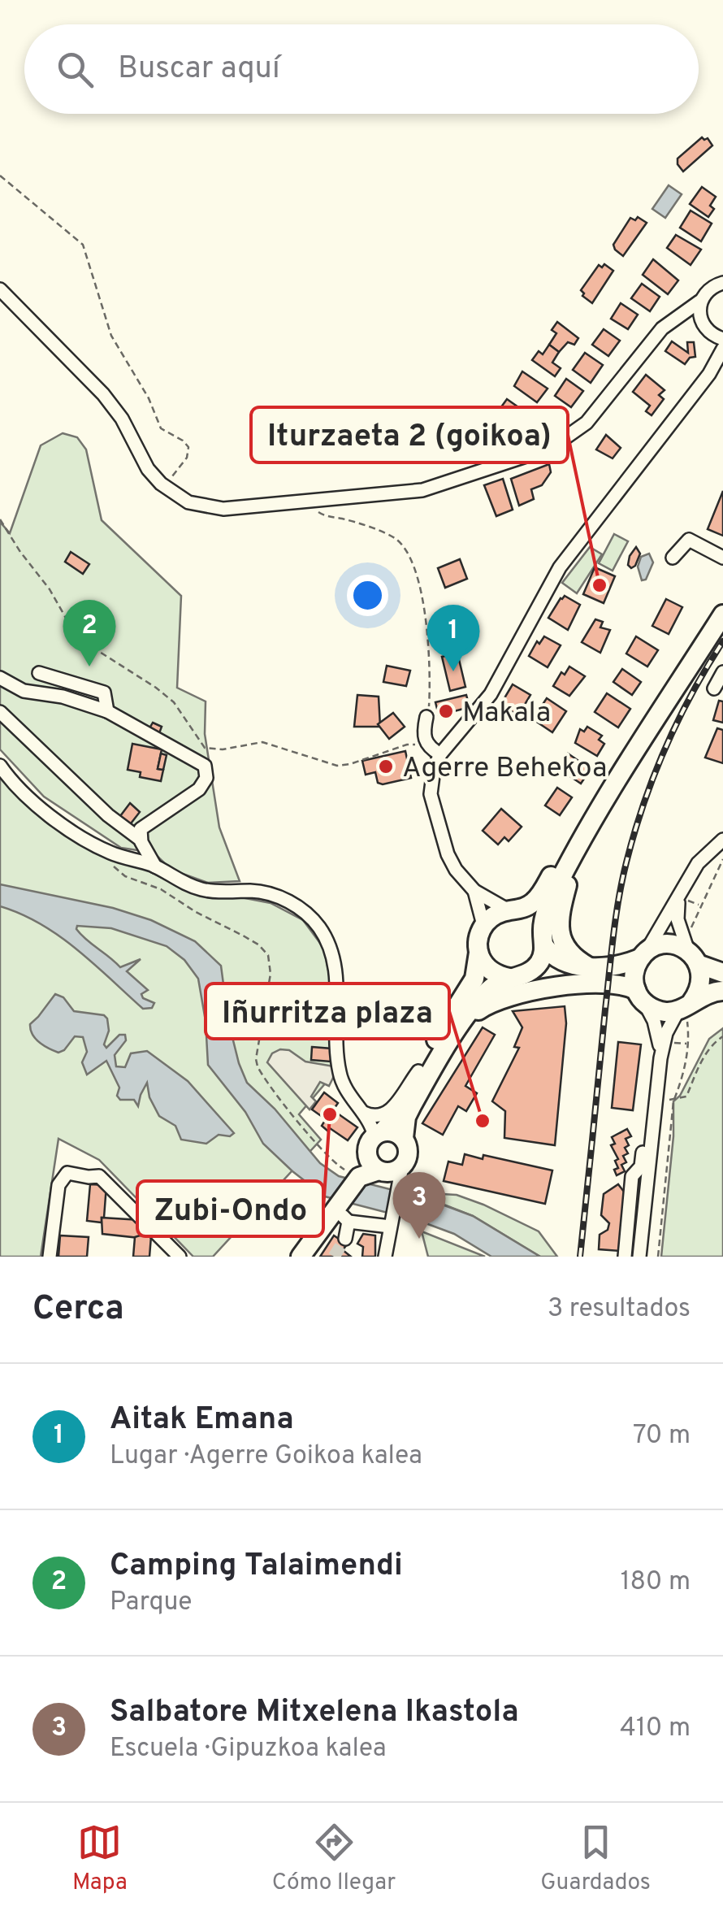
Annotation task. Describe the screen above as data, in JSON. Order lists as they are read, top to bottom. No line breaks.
{"places":["Iturzaeta 2 (goikoa)","Makala","Agerre Behekoa","Zubi-Ondo","Iñurritza plaza"],"page":{"search":"Buscar aquí","pins":["2","1","3"],"heading":["Cerca","3 resultados"],"list":[{"mark":"1","name":"Aitak Emana","note":"Lugar · Agerre Goikoa kalea","value":"70 m"},{"mark":"2","name":"Camping Talaimendi","note":"Parque","value":"180 m"},{"mark":"3","name":"Salbatore Mitxelena Ikastola","note":"Escuela · Gipuzkoa kalea","value":"410 m"}],"nav":["Mapa","Cómo llegar","Guardados"]}}
